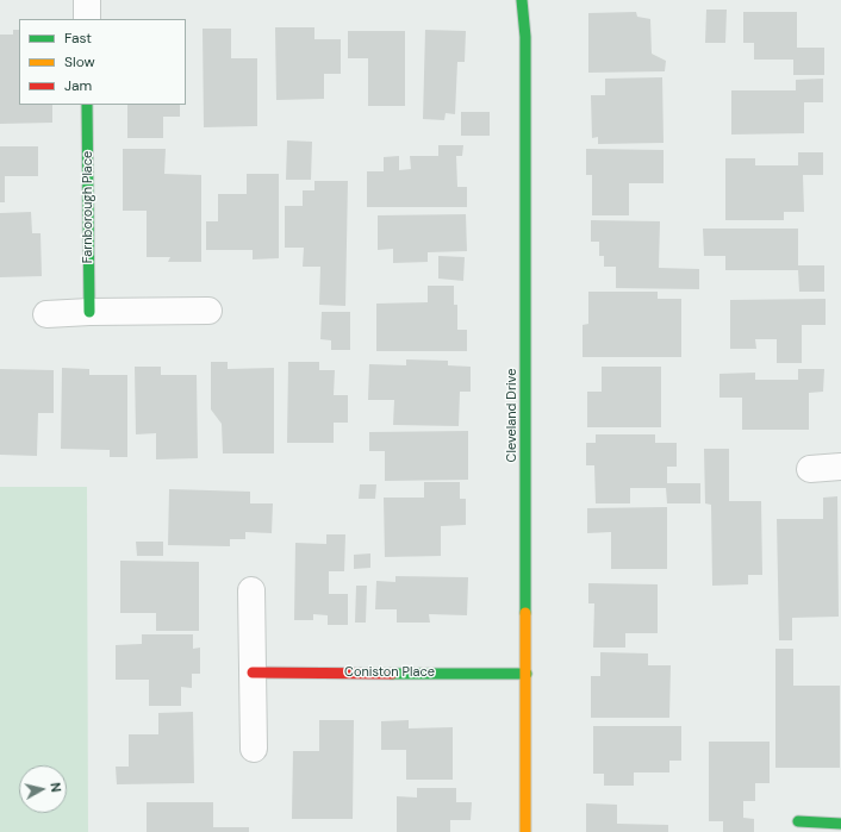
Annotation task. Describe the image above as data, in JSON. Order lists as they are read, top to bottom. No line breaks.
{"streets":{"street":["Farnborough Place","Cleveland Drive","Coniston Place"]},"crossings":[["Cleveland Drive","Coniston Place"]],"legend":["Fast","Slow","Jam"],"north":"right"}
